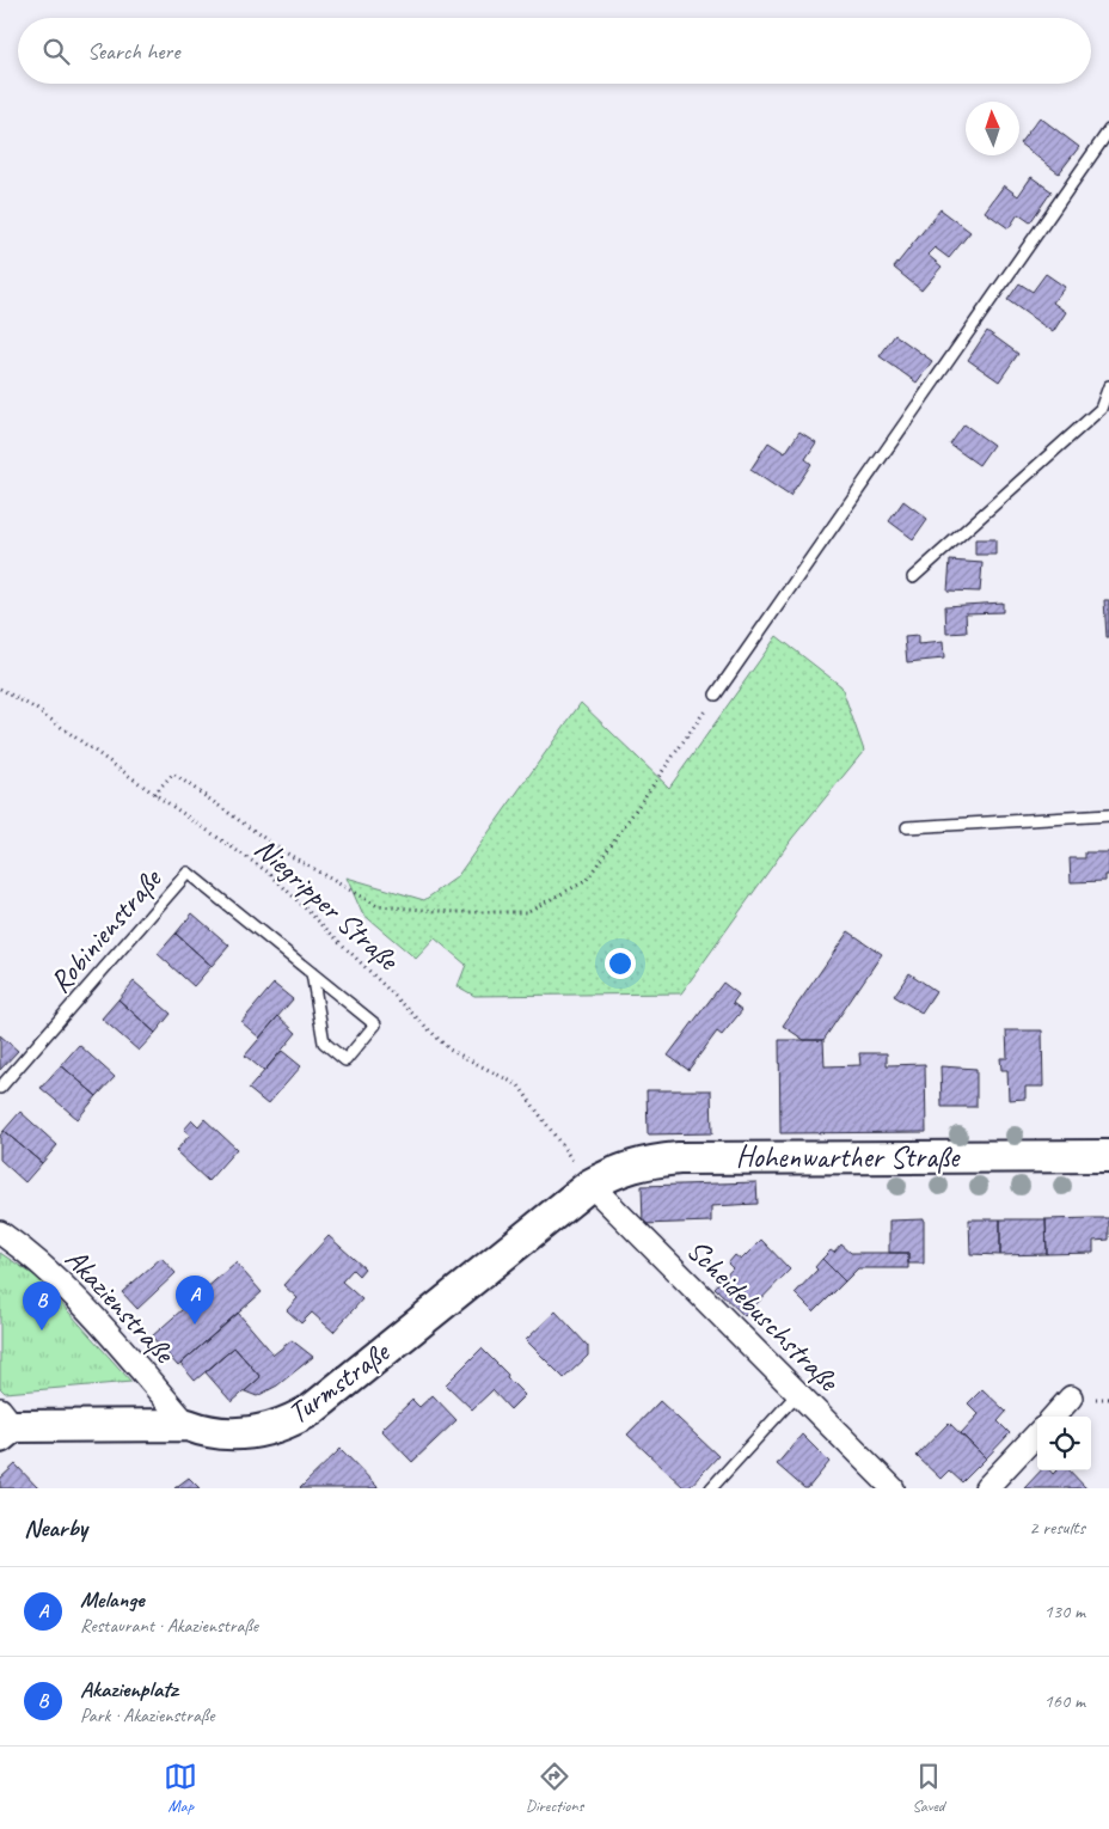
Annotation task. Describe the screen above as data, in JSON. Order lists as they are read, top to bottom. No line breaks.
{"streets":{"street":["Hohenwarther Straße","Akazienstraße","Scheidebuschstraße","Turmstraße"],"lane":["Robinienstraße"],"path":["Niegripper Straße"]},"crossings":[["Niegripper Straße","Hohenwarther Straße"],["Niegripper Straße","Scheidebuschstraße"],["Niegripper Straße","Turmstraße"],["Hohenwarther Straße","Scheidebuschstraße"],["Hohenwarther Straße","Turmstraße"],["Akazienstraße","Turmstraße"],["Scheidebuschstraße","Turmstraße"]],"north":"top","page":{"search":"Search here","pins":["A","B"],"heading":["Nearby","2 results"],"list":[{"mark":"A","name":"Melange","note":"Restaurant · Akazienstraße","value":"130 m"},{"mark":"B","name":"Akazienplatz","note":"Park · Akazienstraße","value":"160 m"}],"nav":["Map","Directions","Saved"]}}
